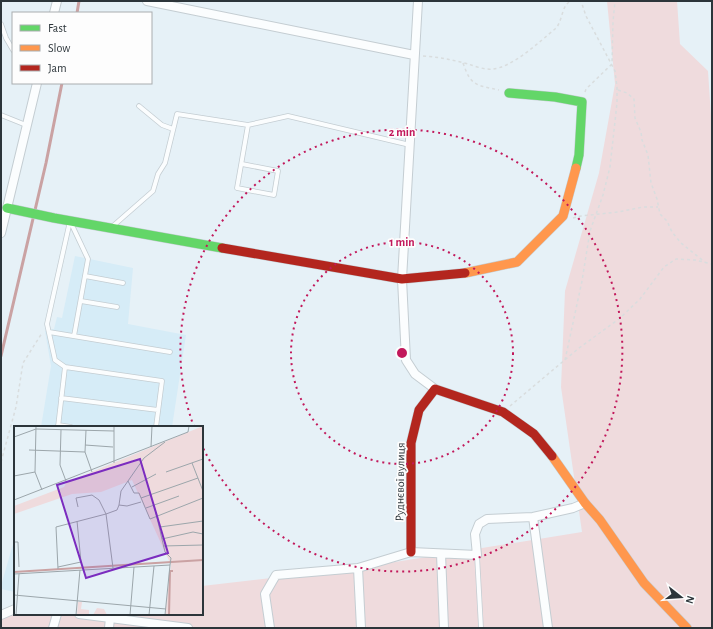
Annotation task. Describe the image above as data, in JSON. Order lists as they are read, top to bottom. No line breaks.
{"streets":{"street":["Руднєвої вулиця"]},"legend":["Fast","Slow","Jam"],"north":"right","rings":["2 min","1 min"]}
